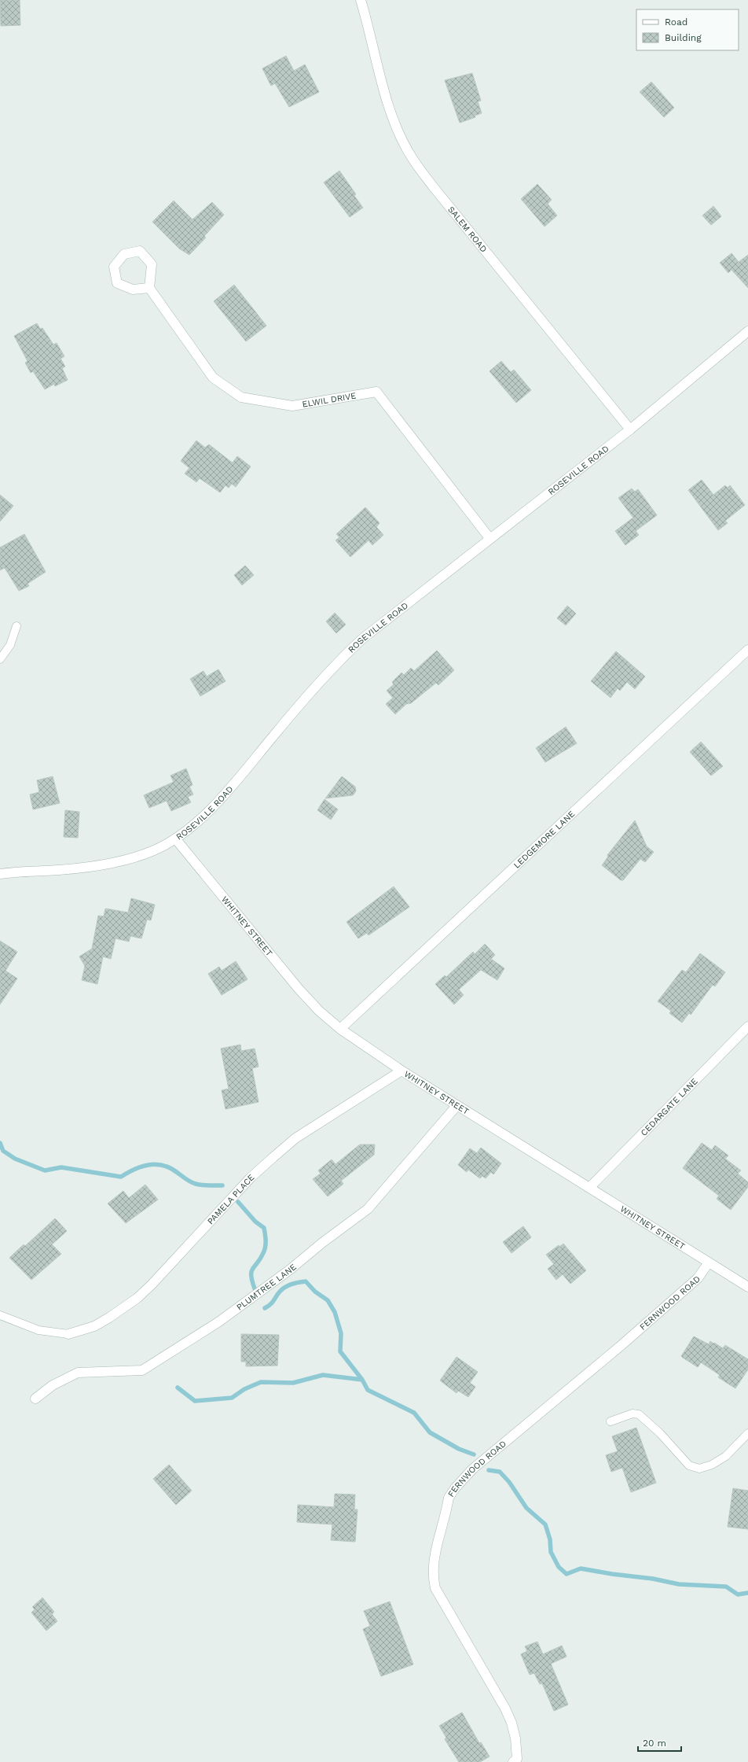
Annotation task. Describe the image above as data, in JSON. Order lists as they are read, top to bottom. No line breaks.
{"streets":{"street":["SALEM ROAD","ELWIL DRIVE","ROSEVILLE ROAD","LEDGEMORE LANE","WHITNEY STREET","CEDARGATE LANE","PAMELA PLACE","PLUMTREE LANE","FERNWOOD ROAD"]},"crossings":[["SALEM ROAD","ROSEVILLE ROAD"],["ELWIL DRIVE","ROSEVILLE ROAD"],["ROSEVILLE ROAD","WHITNEY STREET"],["LEDGEMORE LANE","WHITNEY STREET"],["WHITNEY STREET","CEDARGATE LANE"],["WHITNEY STREET","PAMELA PLACE"],["WHITNEY STREET","PLUMTREE LANE"],["WHITNEY STREET","FERNWOOD ROAD"]],"legend":["Road","Building"],"scale_bar":"20 m"}
